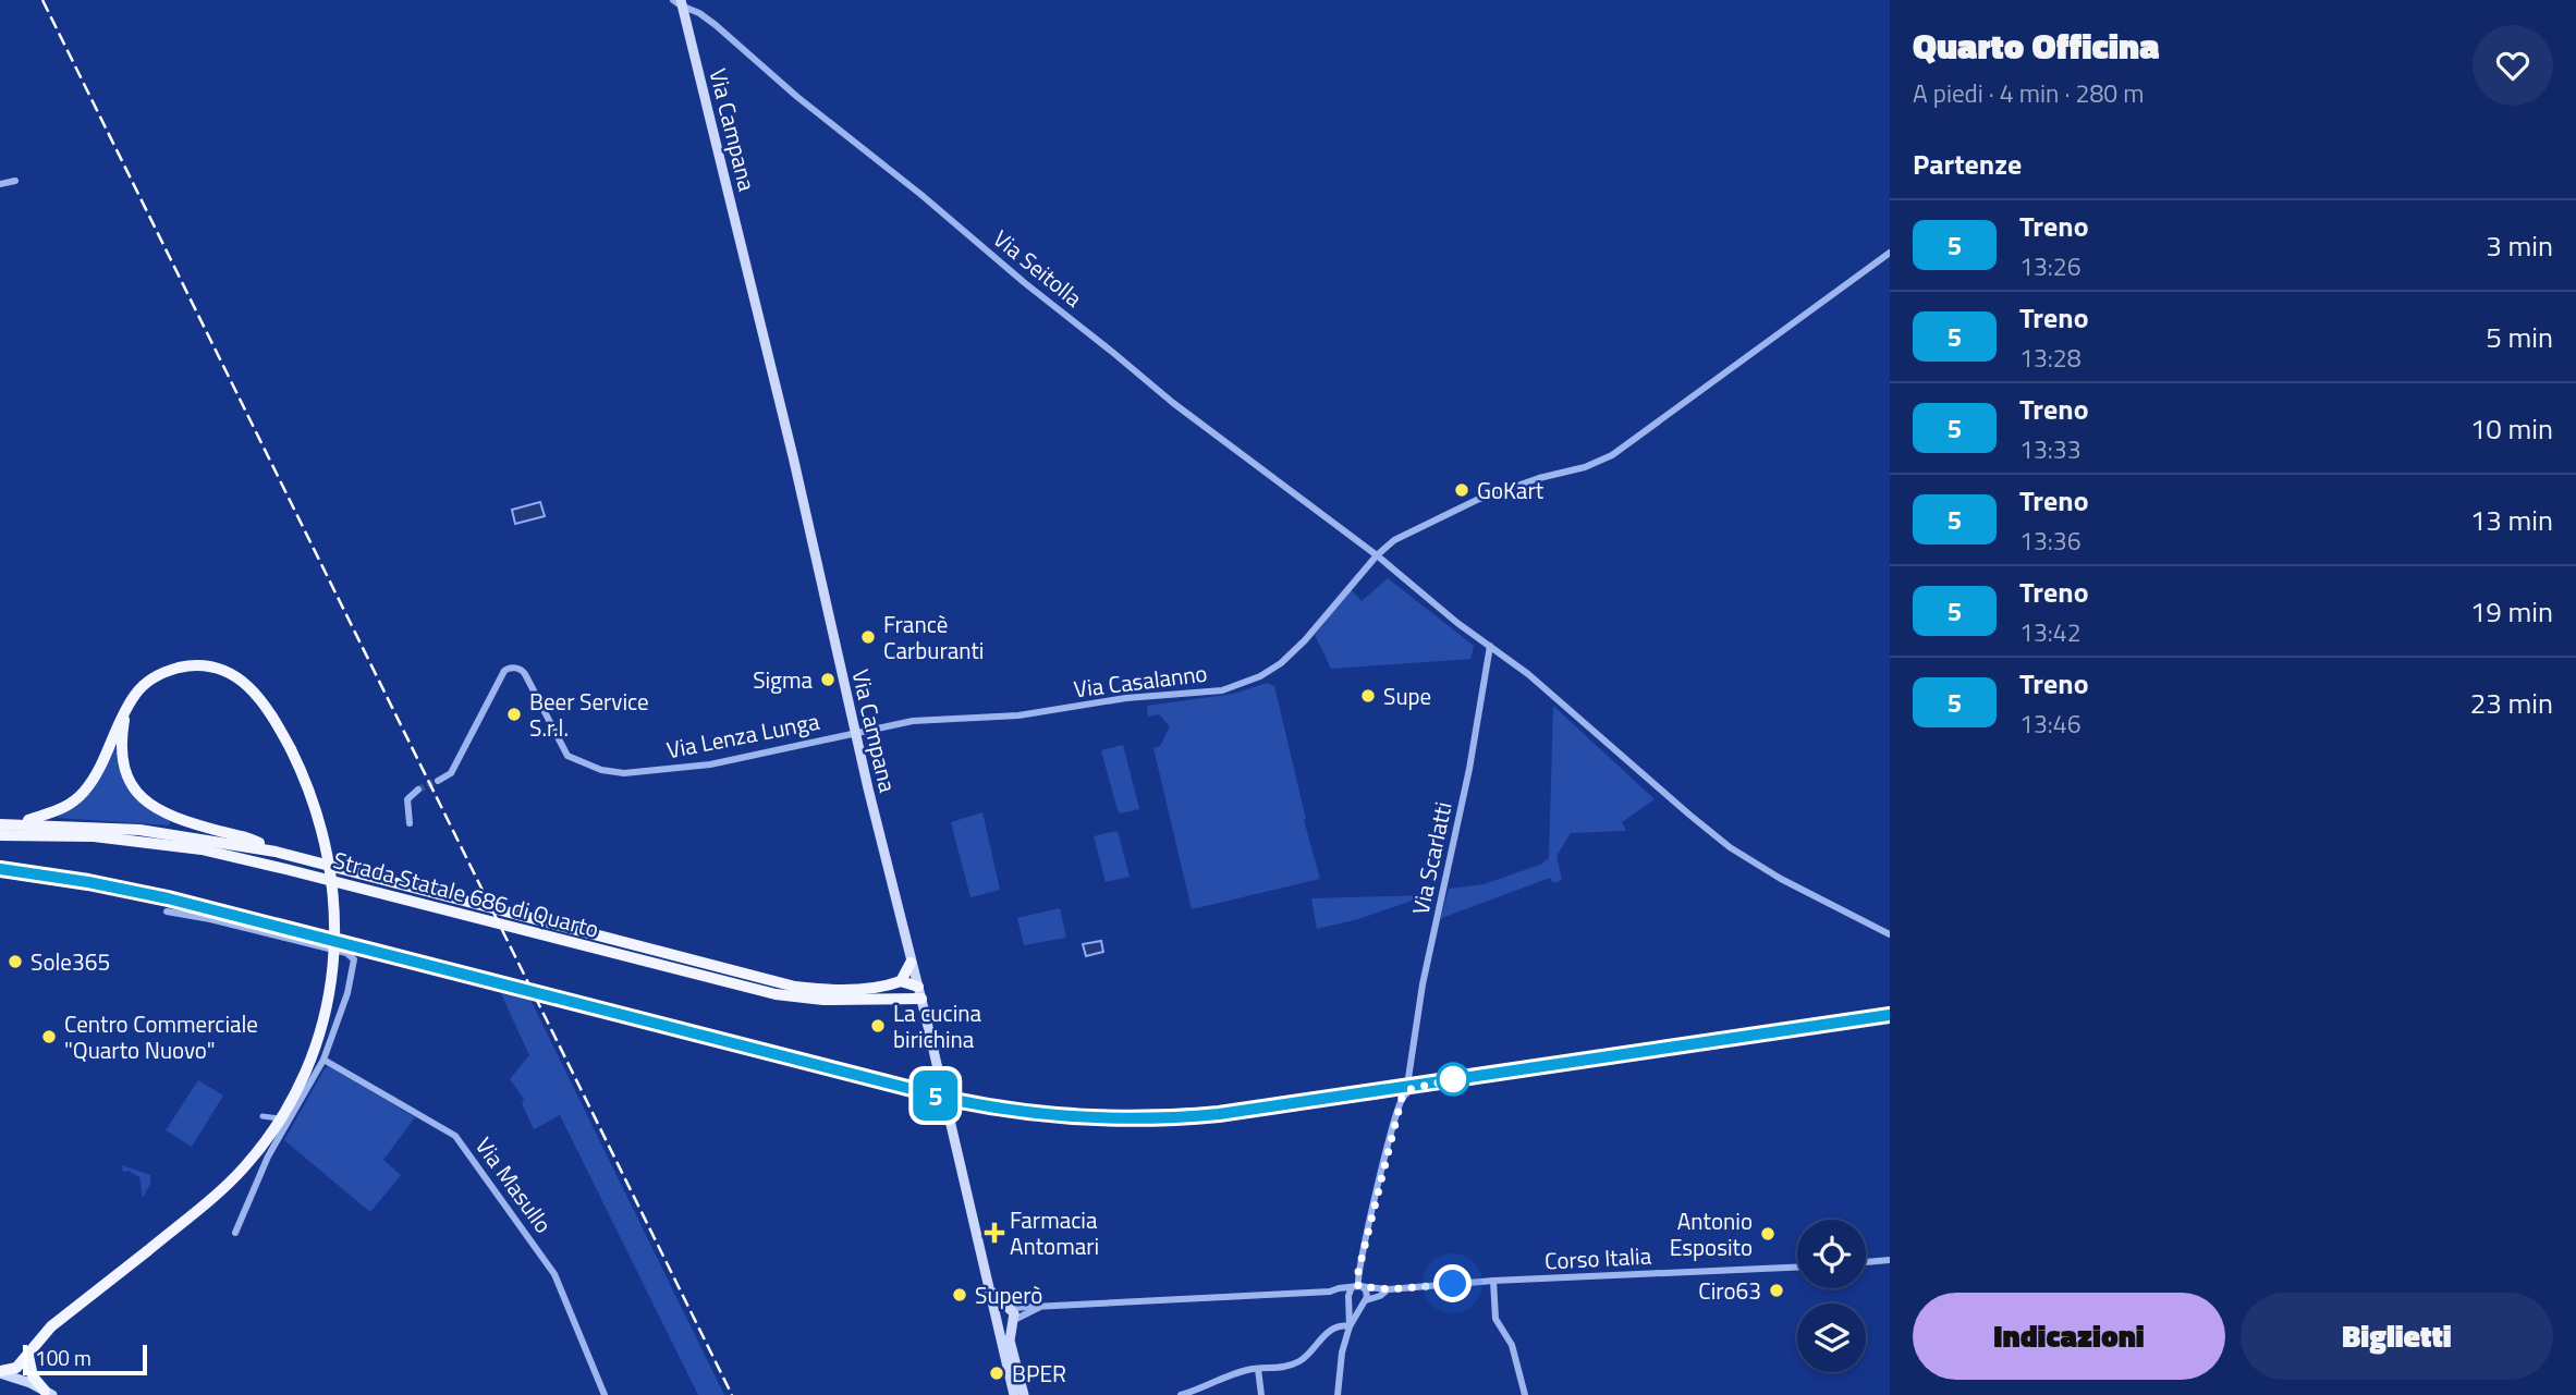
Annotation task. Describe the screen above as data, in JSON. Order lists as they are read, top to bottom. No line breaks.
{"streets":{"highway":["Strada Statale 686 di Quarto"],"main road":["Via Campana"],"street":["Via Seitolla","Via Casalanno","Via Lenza Lunga","Via Scarlatti","Via Masullo","Corso Italia"]},"crossings":[["Via Campana","Via Seitolla"],["Via Campana","Via Casalanno"],["Via Campana","Via Lenza Lunga"],["Via Campana","Strada Statale 686 di Quarto"],["Via Campana","Corso Italia"],["Via Seitolla","Via Casalanno"],["Via Seitolla","Via Scarlatti"],["Via Casalanno","Via Lenza Lunga"]],"places":{"other":["GoKart","Francè Carburanti","Sigma","Supe","Beer Service S.r.l.","Sole365","La cucina birichina","Centro Commerciale \"Quarto Nuovo\"","Antonio Esposito","Ciro63","Superò","BPER"],"health":["Farmacia Antomari"]},"scale_bar":"100 m","page":{"on_map":"5","heading":[["Quarto Officina","A piedi · 4 min · 280 m"],"Partenze"],"list":[{"mark":"5","name":"Treno","note":"13:26","value":"3 min"},{"mark":"5","name":"Treno","note":"13:28","value":"5 min"},{"mark":"5","name":"Treno","note":"13:33","value":"10 min"},{"mark":"5","name":"Treno","note":"13:36","value":"13 min"},{"mark":"5","name":"Treno","note":"13:42","value":"19 min"},{"mark":"5","name":"Treno","note":"13:46","value":"23 min"}],"buttons":["Indicazioni","Biglietti"],"scale":"100 m"}}
